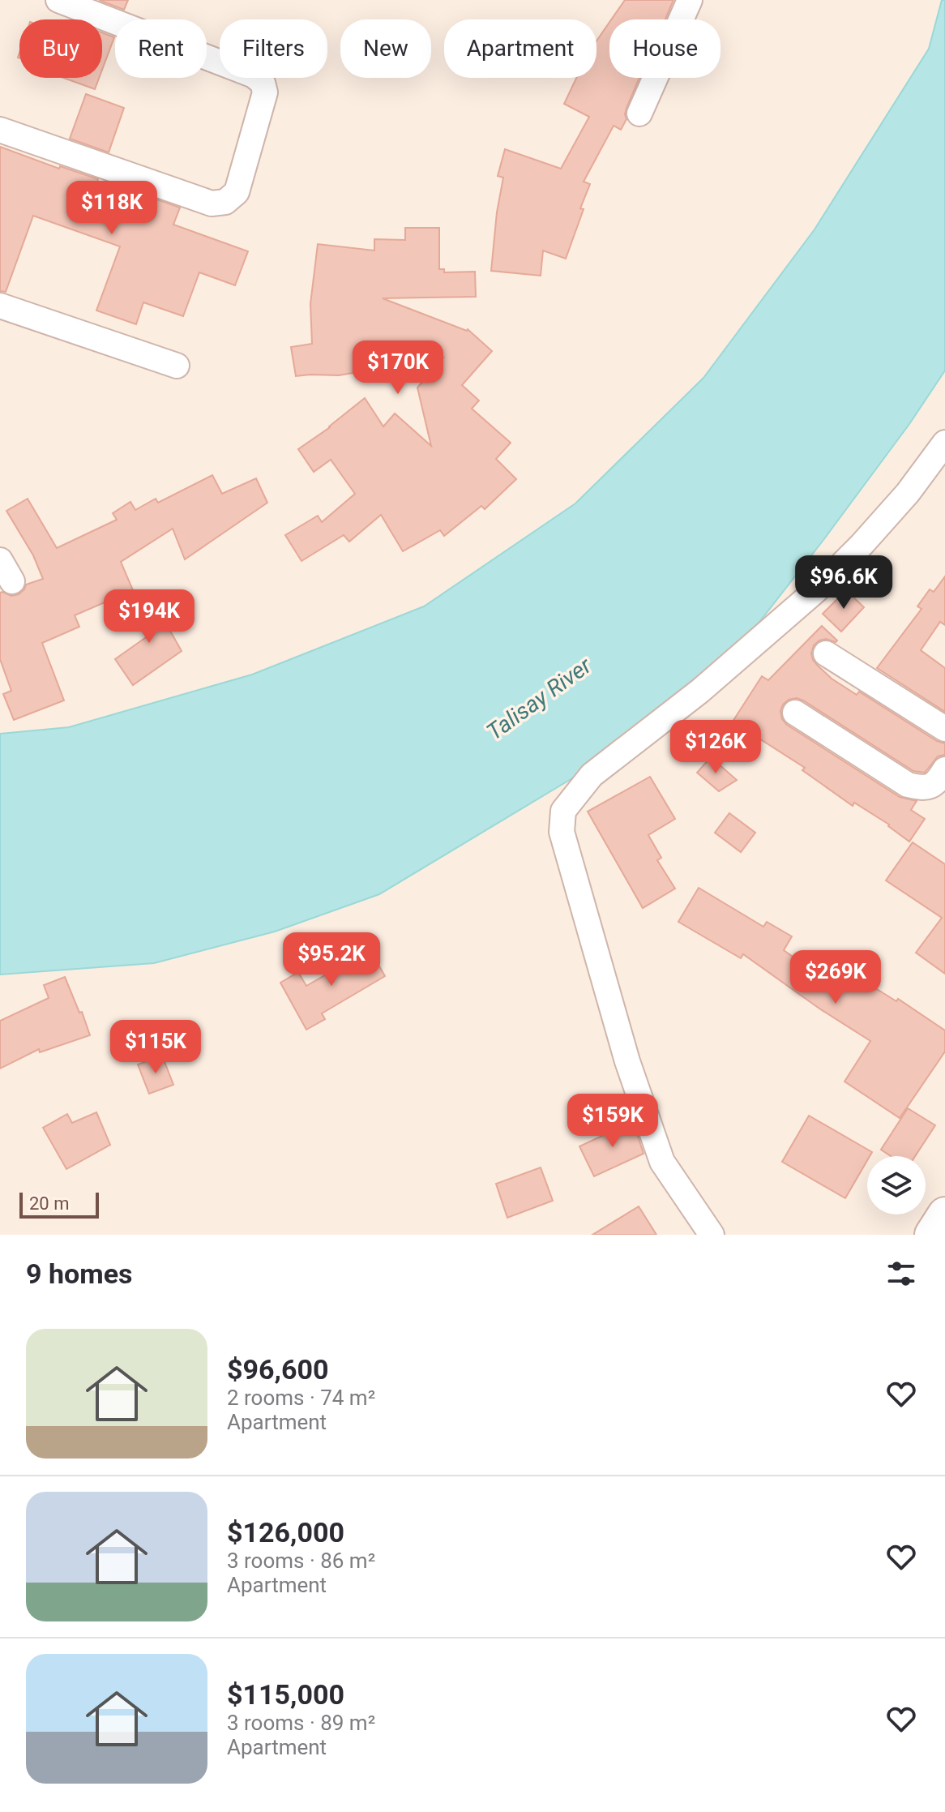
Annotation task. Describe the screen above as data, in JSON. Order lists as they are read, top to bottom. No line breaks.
{"water":["Talisay River"],"scale_bar":"20 m","page":{"chip":["Buy","Rent","Filters","New","Apartment","House"],"price":["$118K","$170K","$96.6K","$194K","$126K","$95.2K","$269K","$115K","$159K"],"scale":"20 m","heading":"9 homes","list":[{"name":"$96,600","note":"2 rooms · 74 m² · Apartment"},{"name":"$126,000","note":"3 rooms · 86 m² · Apartment"},{"name":"$115,000","note":"3 rooms · 89 m² · Apartment"}]}}
